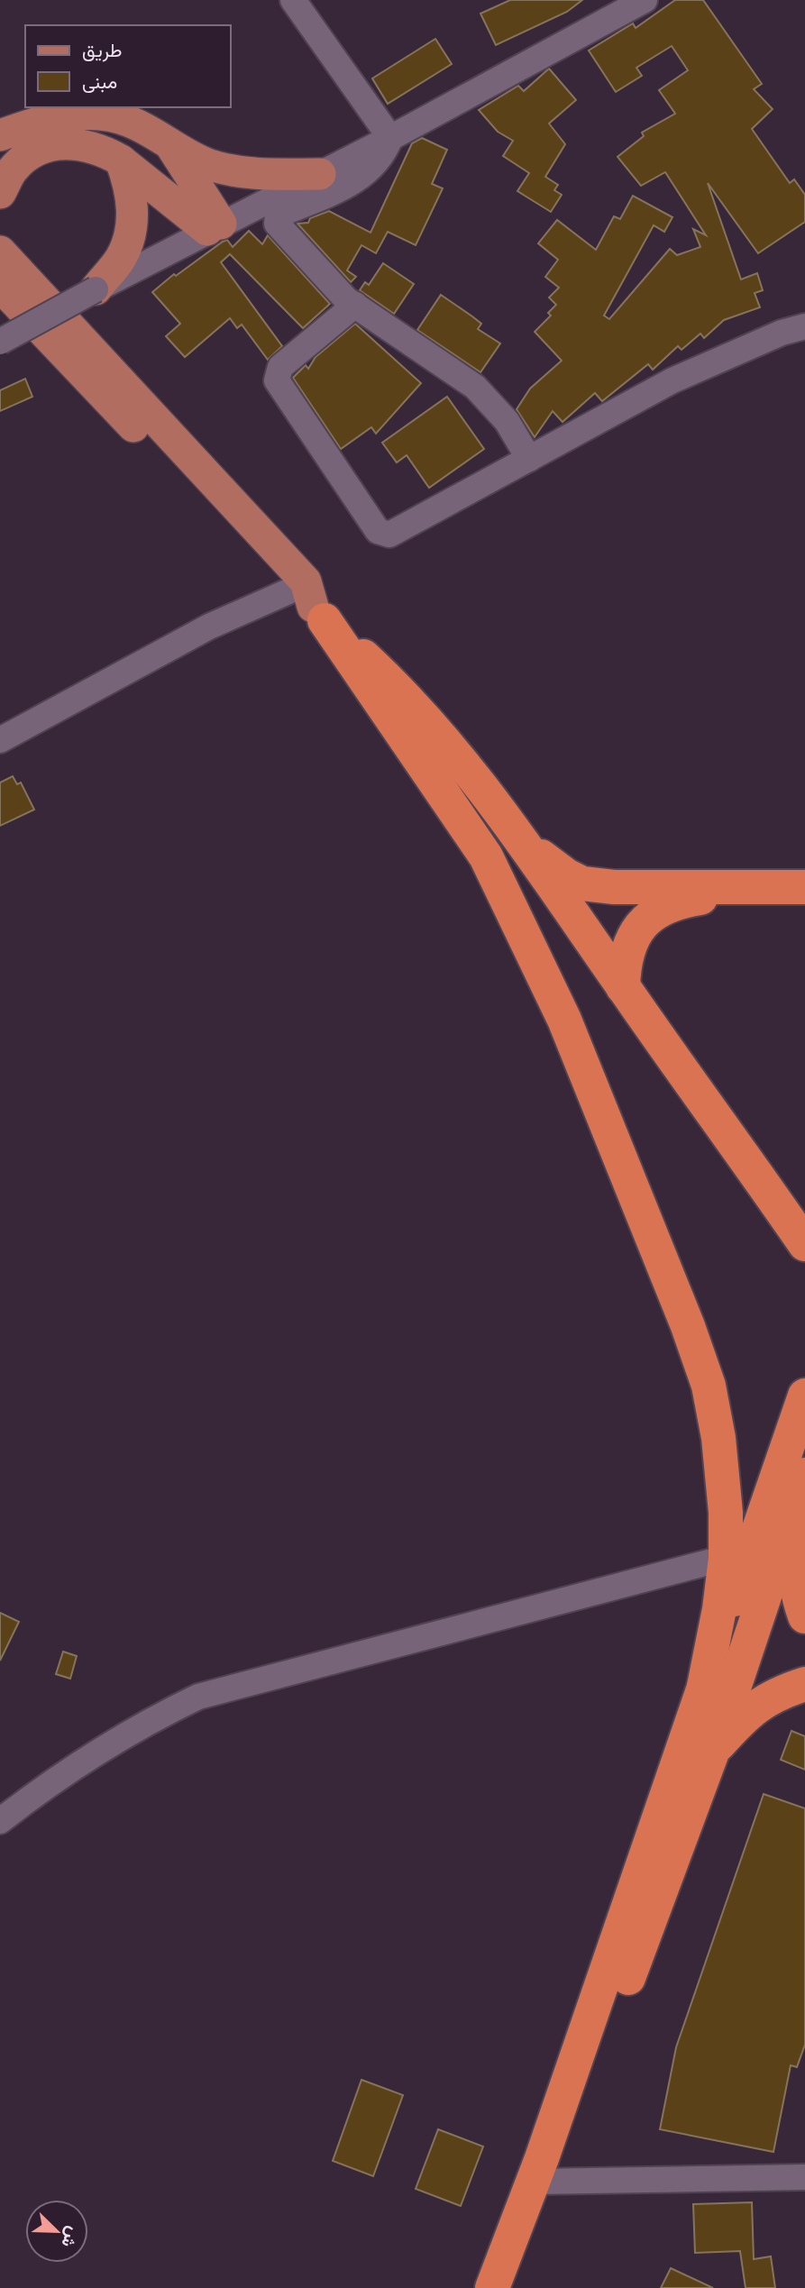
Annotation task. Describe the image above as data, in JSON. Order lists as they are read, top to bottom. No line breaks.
{"legend":["طريق","مبنى"],"north":"bottom right"}
